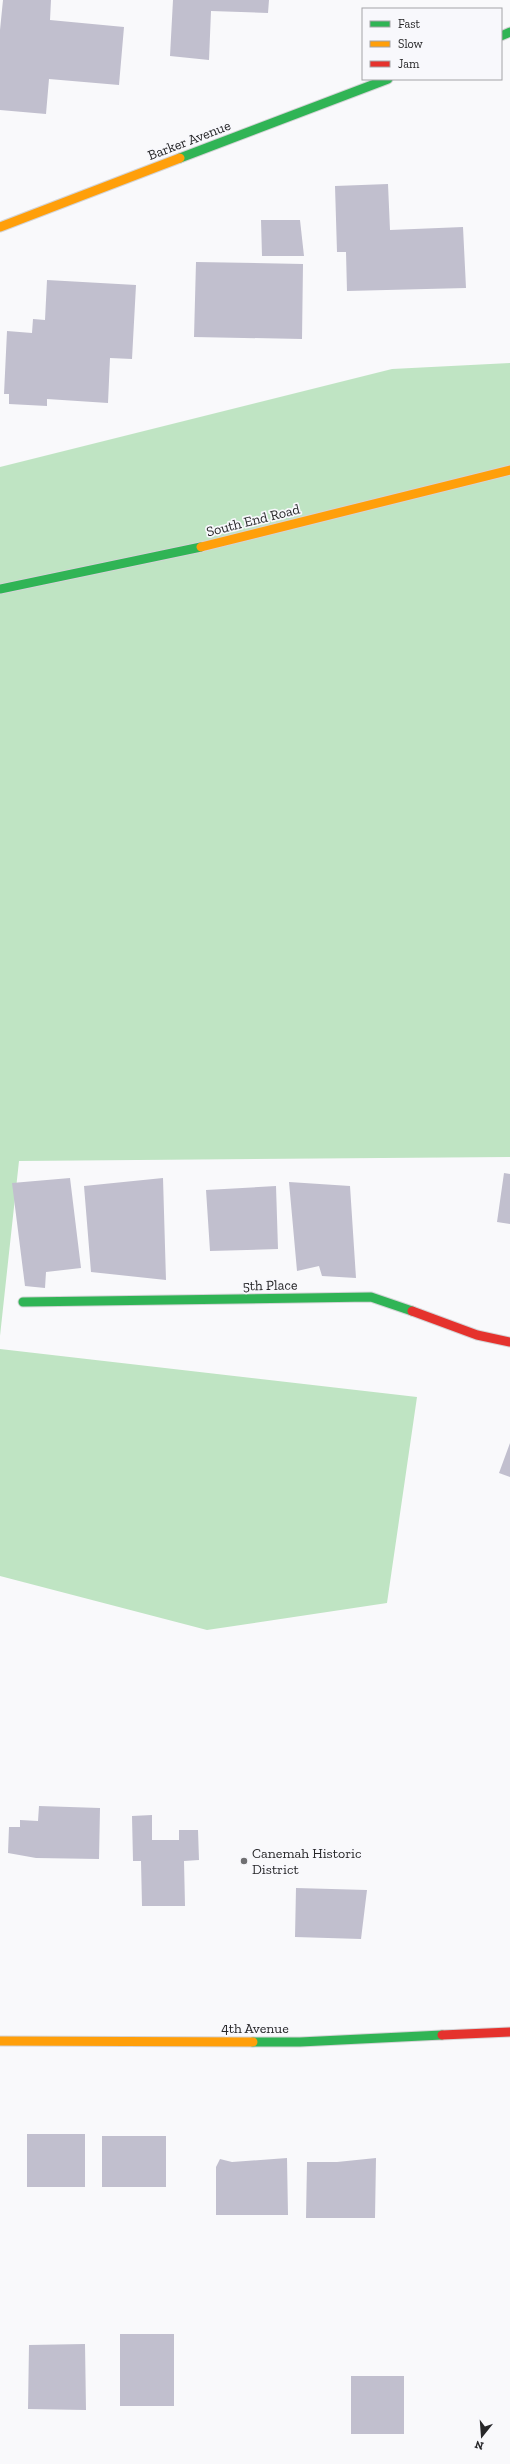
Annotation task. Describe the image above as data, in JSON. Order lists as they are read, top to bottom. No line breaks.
{"streets":{"street":["Barker Avenue","South End Road","5th Place","4th Avenue"]},"places":["Canemah Historic District"],"legend":["Fast","Slow","Jam"],"north":"bottom"}
